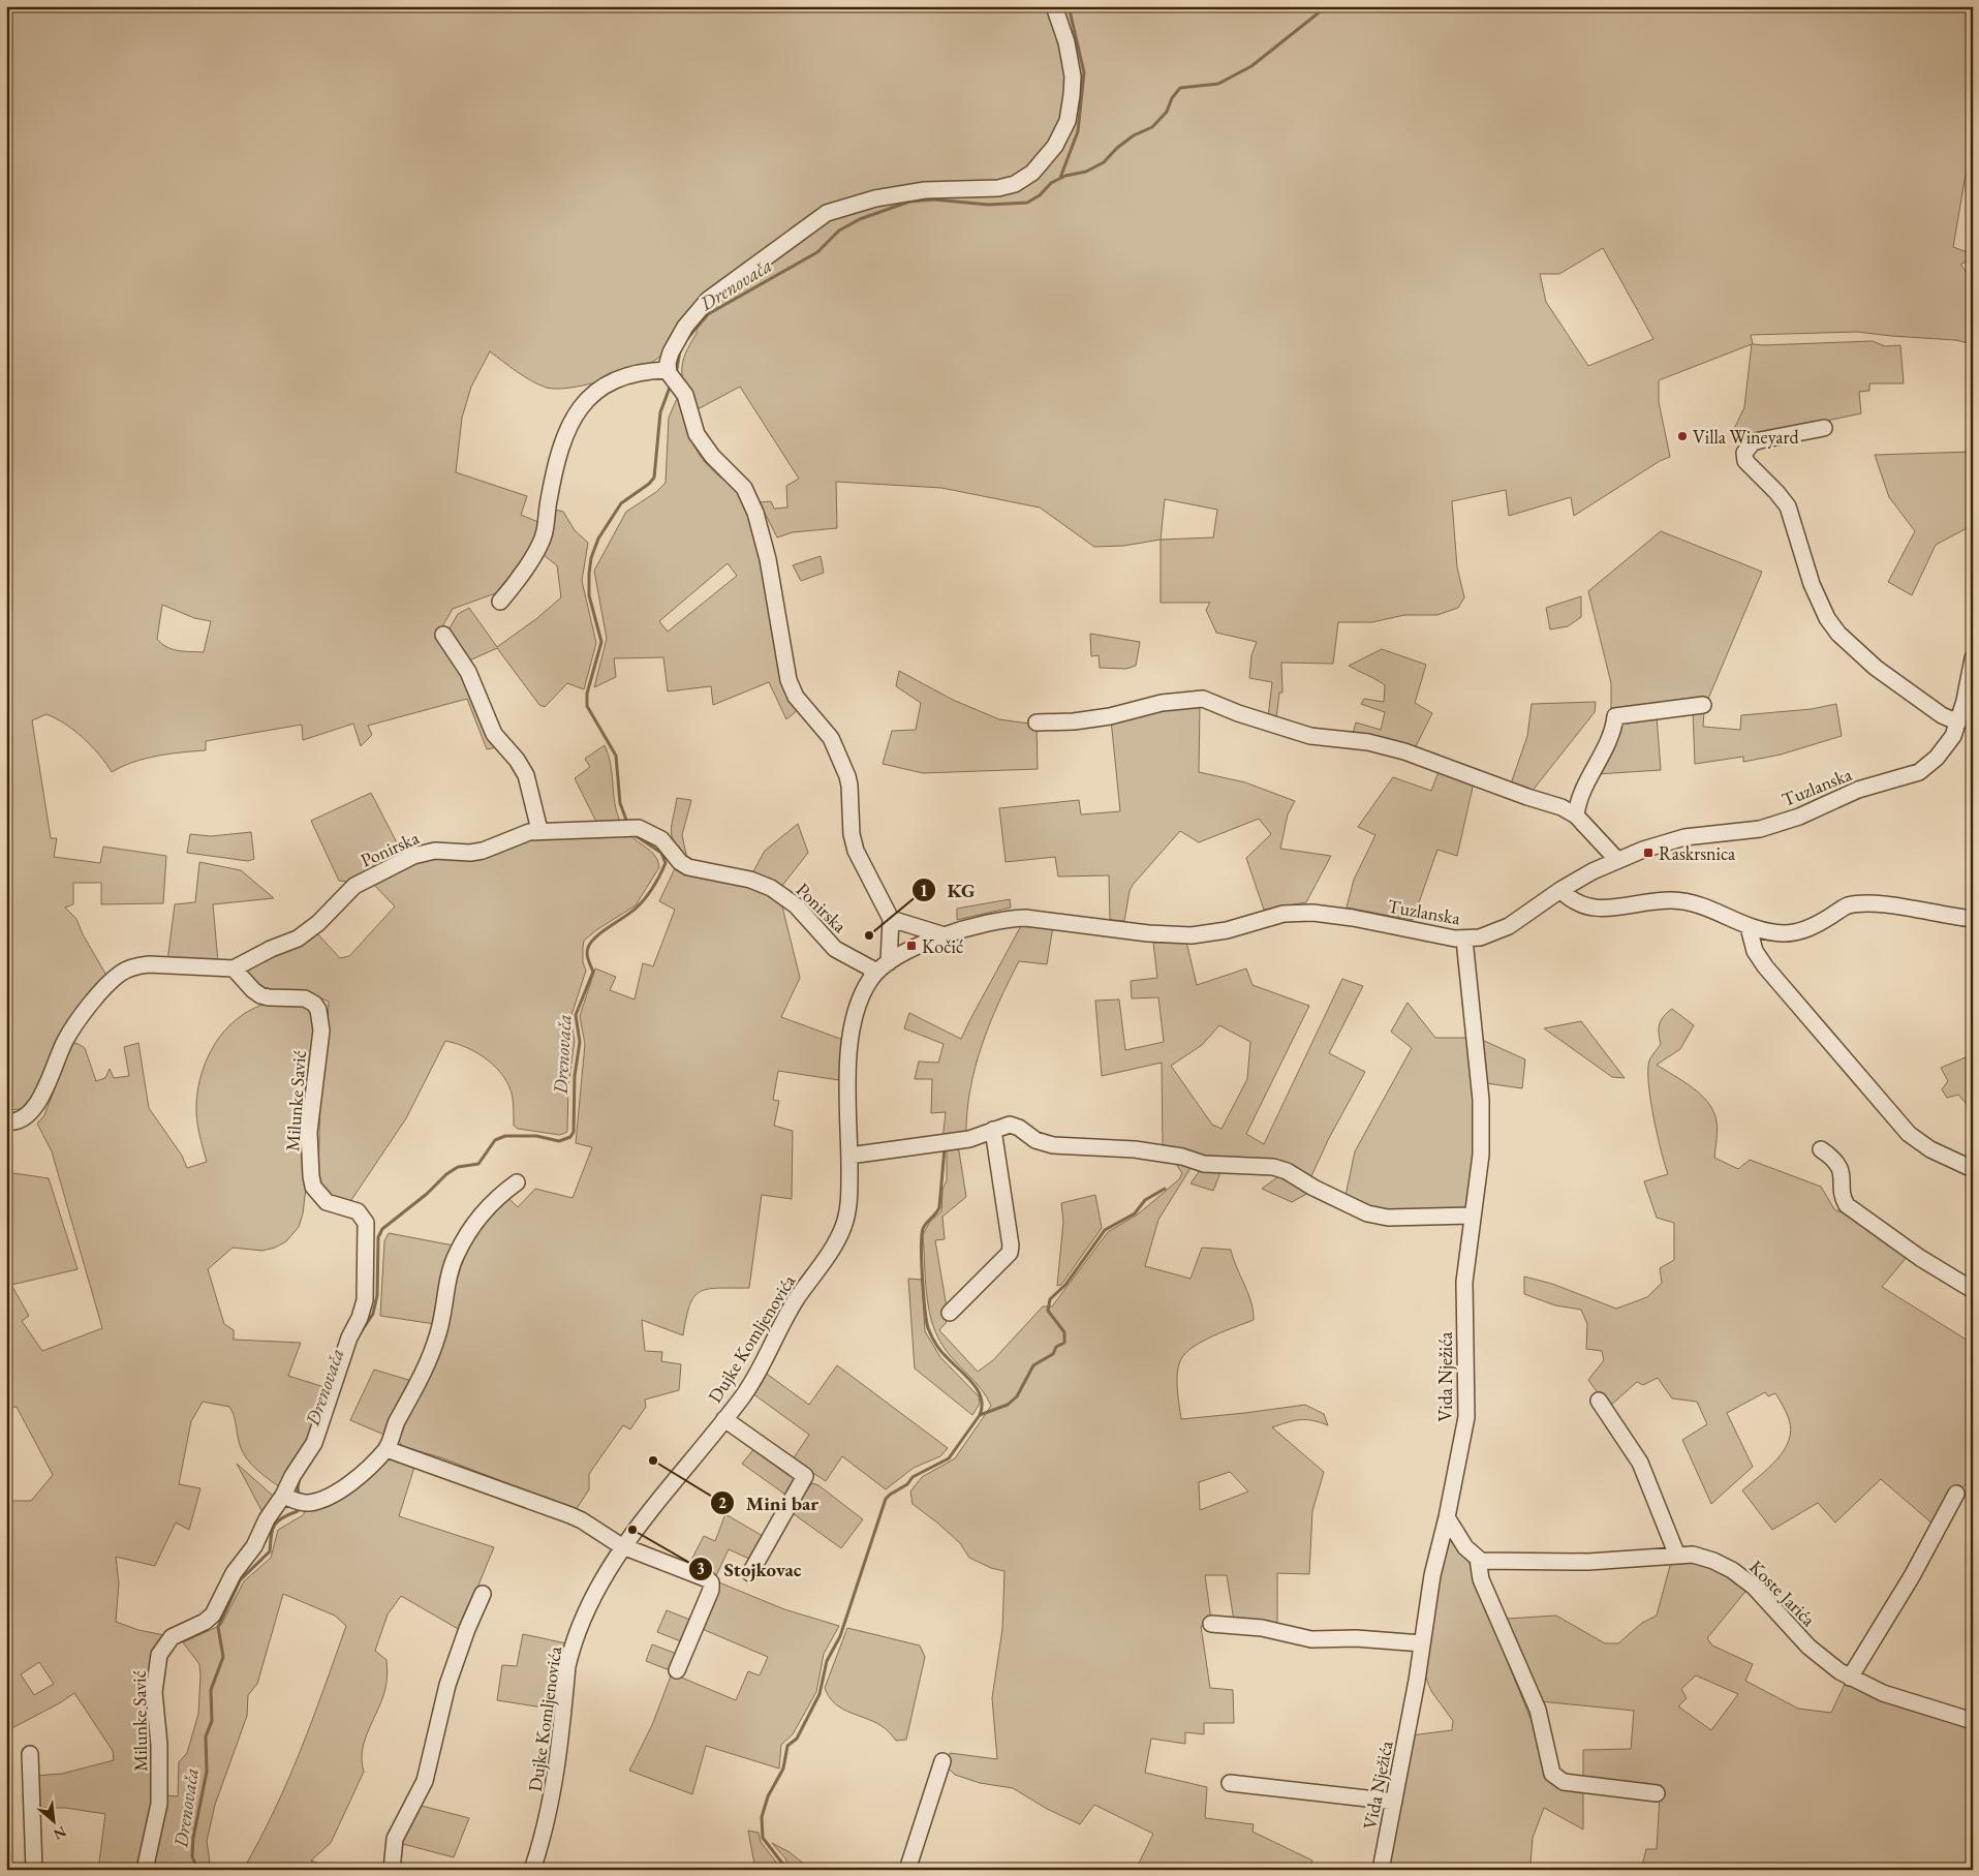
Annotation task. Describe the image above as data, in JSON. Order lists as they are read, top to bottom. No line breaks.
{"streets":{"street":["Tuzlanska","Ponirska","Milunke Savić","Dujke Komljenovića","Vida Nježića","Koste Jarića"]},"crossings":[["Tuzlanska","Ponirska"],["Tuzlanska","Dujke Komljenovića"],["Tuzlanska","Vida Nježića"],["Ponirska","Milunke Savić"],["Ponirska","Dujke Komljenovića"]],"water":["Drenovača"],"places":{"other":["Villa Wineyard","KG","Mini bar","Stojkovac"],"transit":["Raskrsnica","Kočić"]},"north":"bottom right"}
